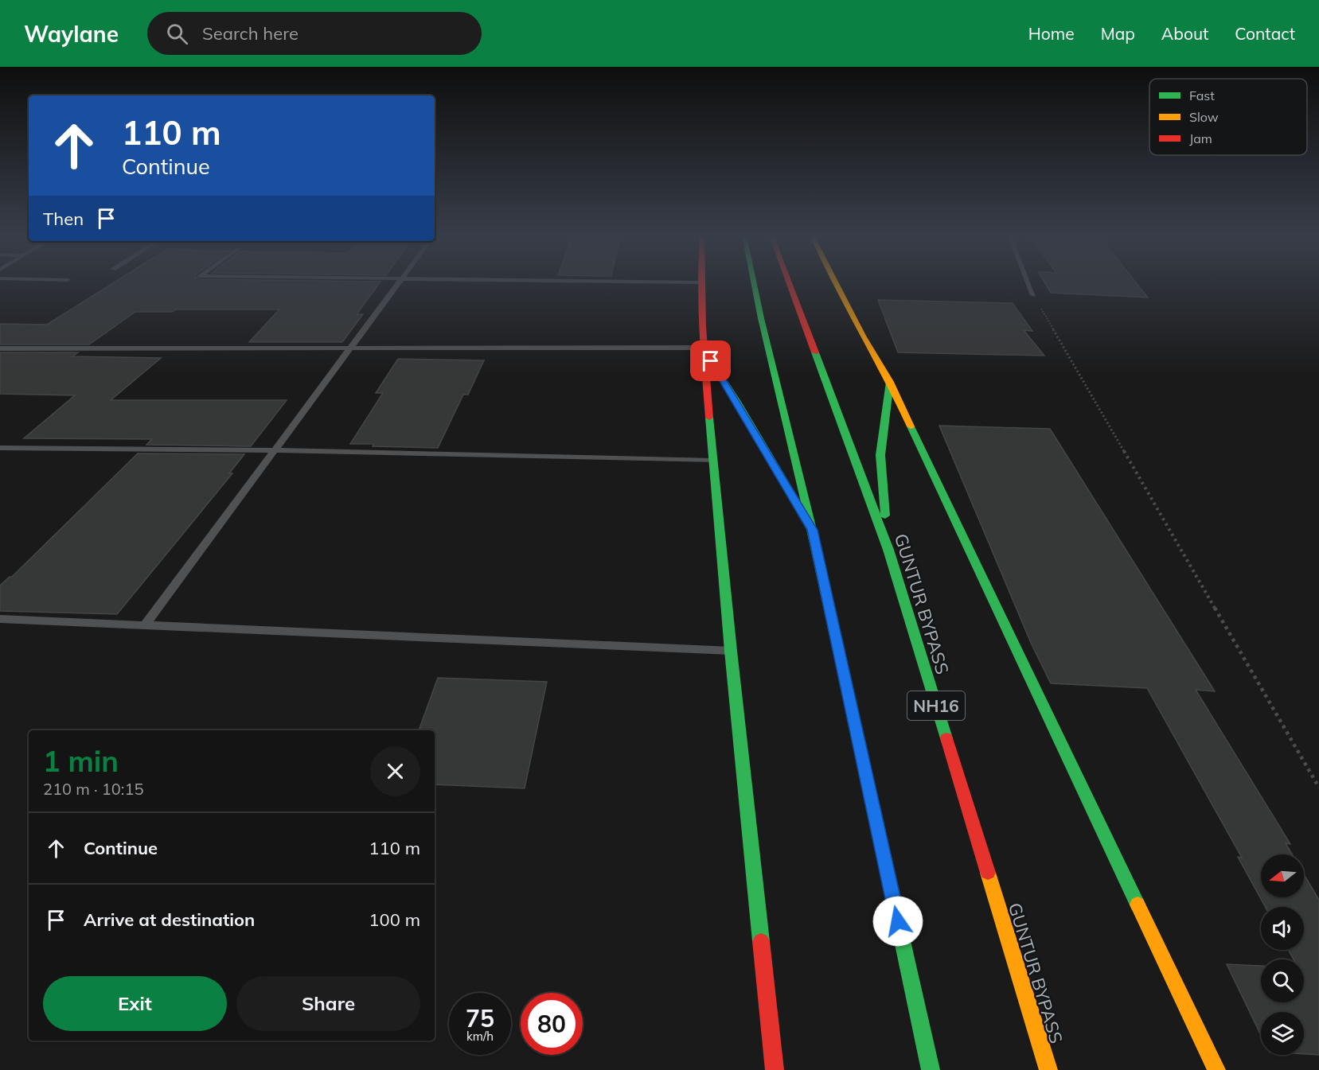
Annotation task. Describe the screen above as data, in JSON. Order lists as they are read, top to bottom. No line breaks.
{"streets":{"main road":["GUNTUR BYPASS","NH16"]},"legend":["Fast","Slow","Jam"],"north":"left","page":{"header":"Waylane","search":"Search here","nav":["Home","Map","About","Contact"],"turn":["110 m","Continue"],"then":"Then","heading":["1 min","210 m · 10:15"],"list":[{"name":"Continue","value":"110 m"},{"name":"Arrive at destination","value":"100 m"}],"buttons":["Exit","Share"],"speed":"75 km/h","limit":"80"}}
